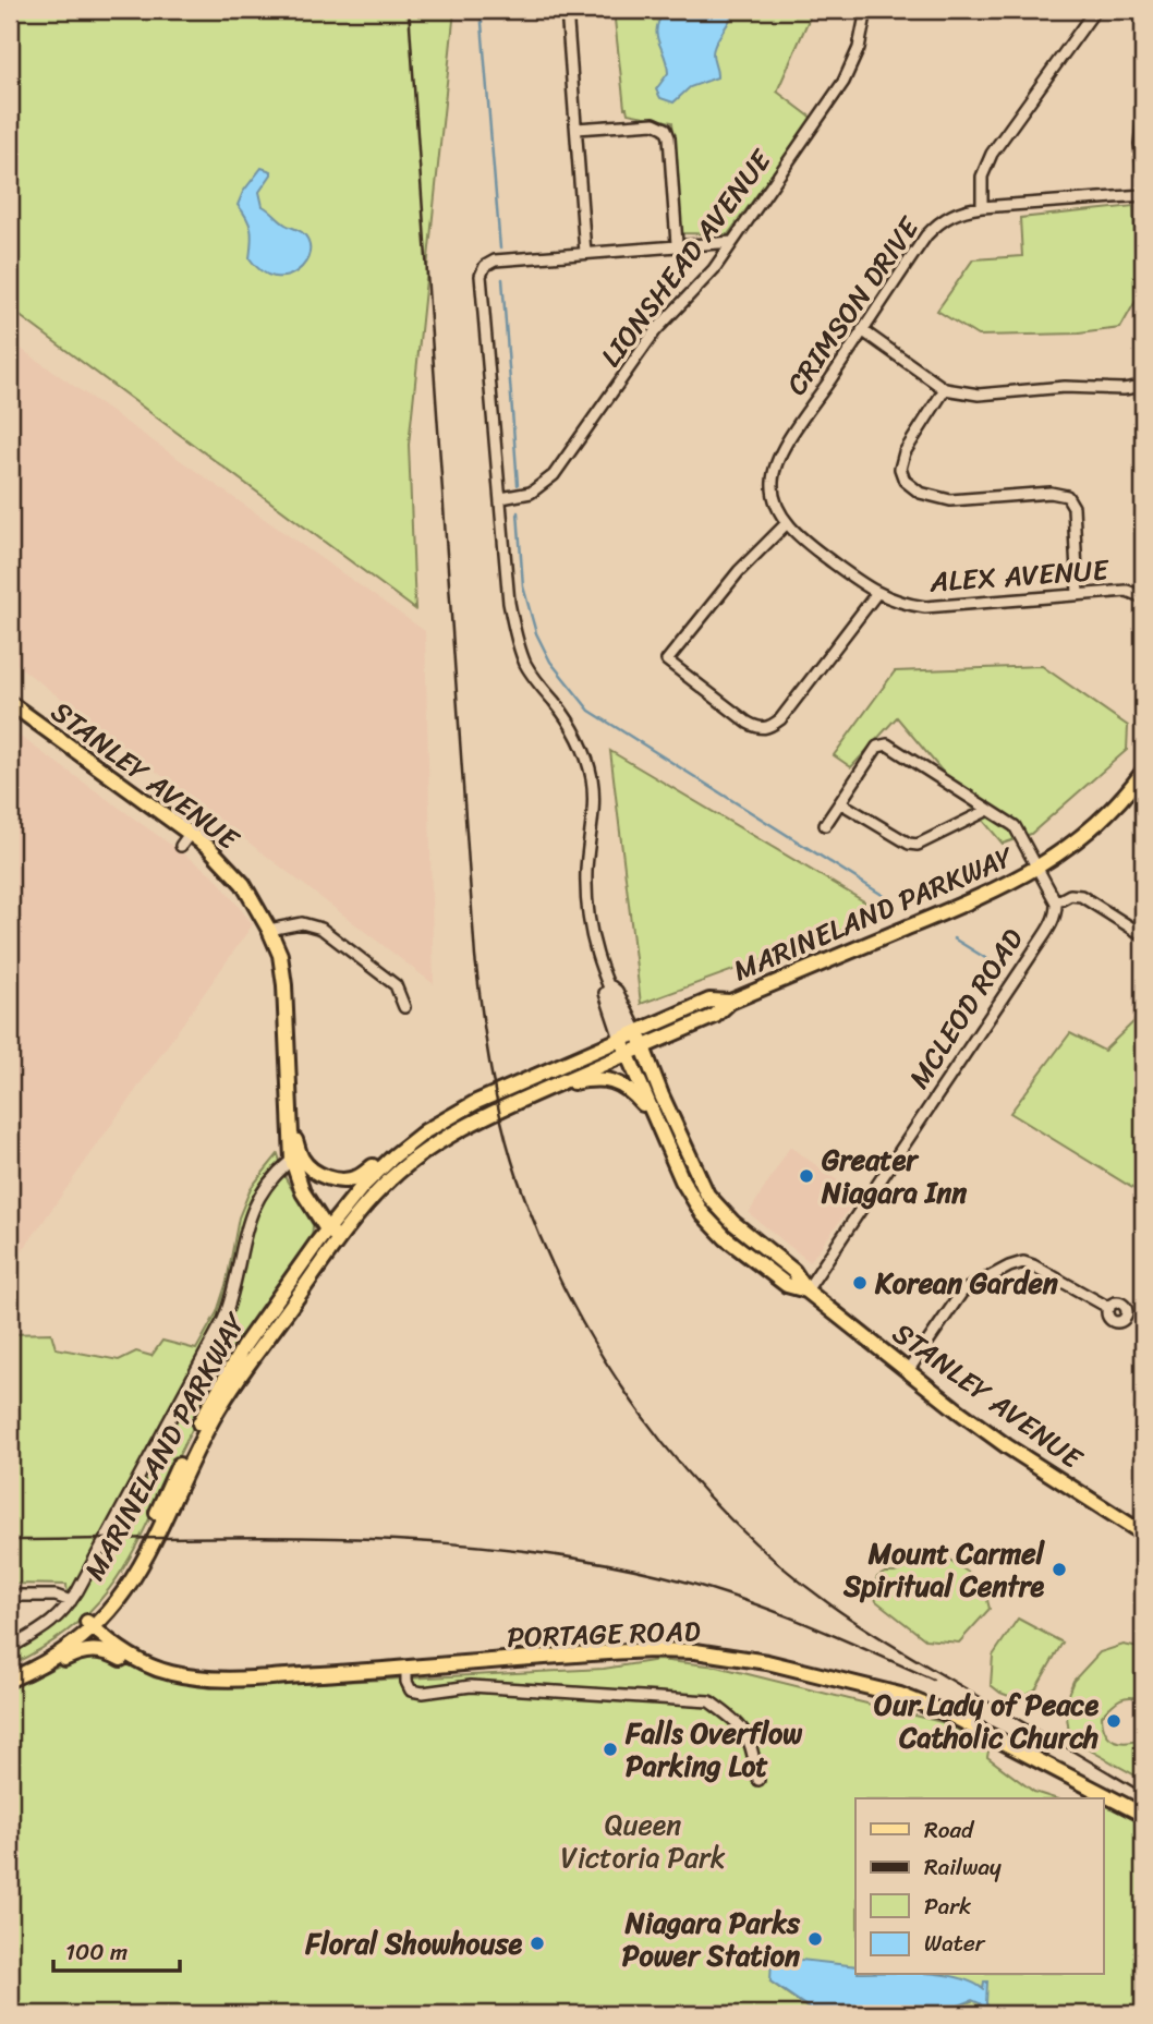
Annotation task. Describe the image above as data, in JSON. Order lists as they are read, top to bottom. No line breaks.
{"streets":{"main road":["STANLEY AVENUE","MARINELAND PARKWAY","PORTAGE ROAD"],"street":["LIONSHEAD AVENUE","CRIMSON DRIVE","ALEX AVENUE","MCLEOD ROAD"]},"crossings":[["CRIMSON DRIVE","ALEX AVENUE"],["STANLEY AVENUE","MARINELAND PARKWAY"],["STANLEY AVENUE","MCLEOD ROAD"],["MARINELAND PARKWAY","PORTAGE ROAD"]],"parks":["Queen Victoria Park"],"places":["Greater Niagara Inn","Korean Garden","Mount Carmel Spiritual Centre","Our Lady of Peace Catholic Church","Falls Overflow Parking Lot","Niagara Parks Power Station","Floral Showhouse"],"legend":["Road","Railway","Park","Water"],"scale_bar":"100 m"}
